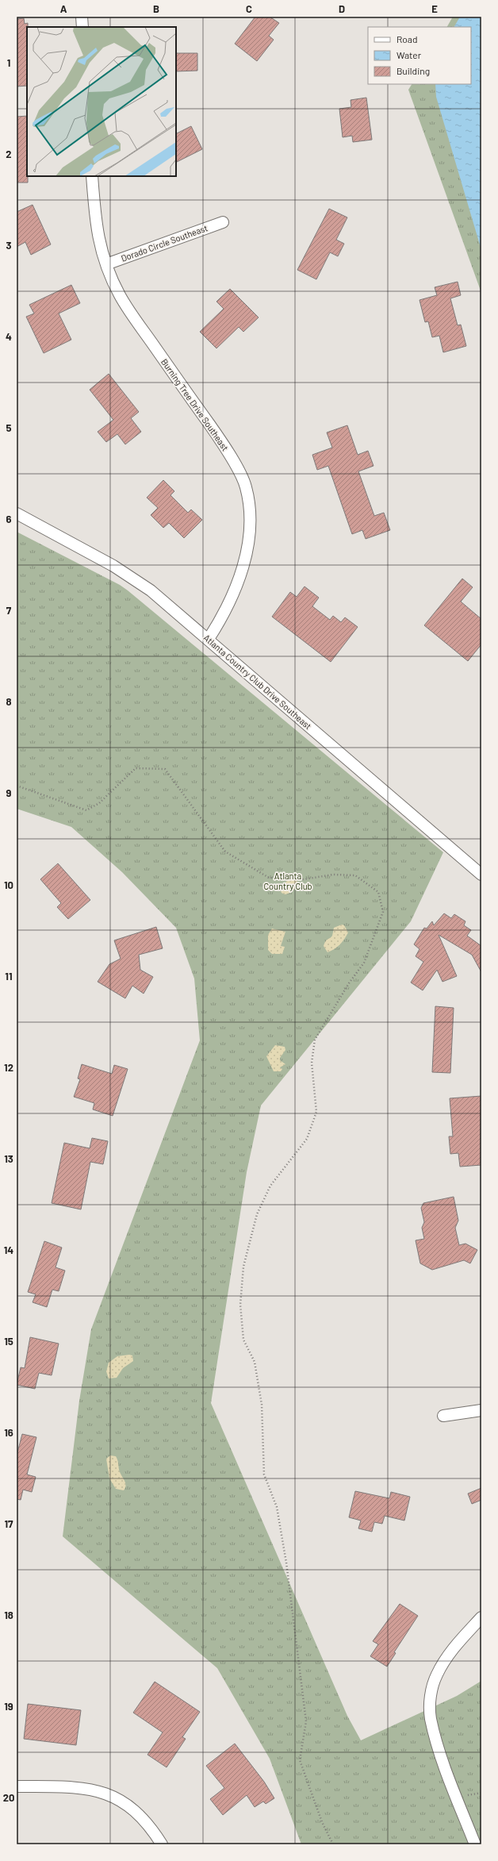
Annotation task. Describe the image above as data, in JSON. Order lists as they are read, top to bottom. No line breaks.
{"streets":{"street":["Dorado Circle Southeast","Burning Tree Drive Southeast","Atlanta Country Club Drive Southeast"]},"crossings":[["Dorado Circle Southeast","Burning Tree Drive Southeast"],["Burning Tree Drive Southeast","Atlanta Country Club Drive Southeast"]],"parks":["Atlanta Country Club"],"legend":["Road","Water","Building"],"grid":{"columns":["A","B","C","D","E"],"rows":["1","2","3","4","5","6","7","8","9","10","11","12","13","14","15","16","17","18","19","20"]}}
